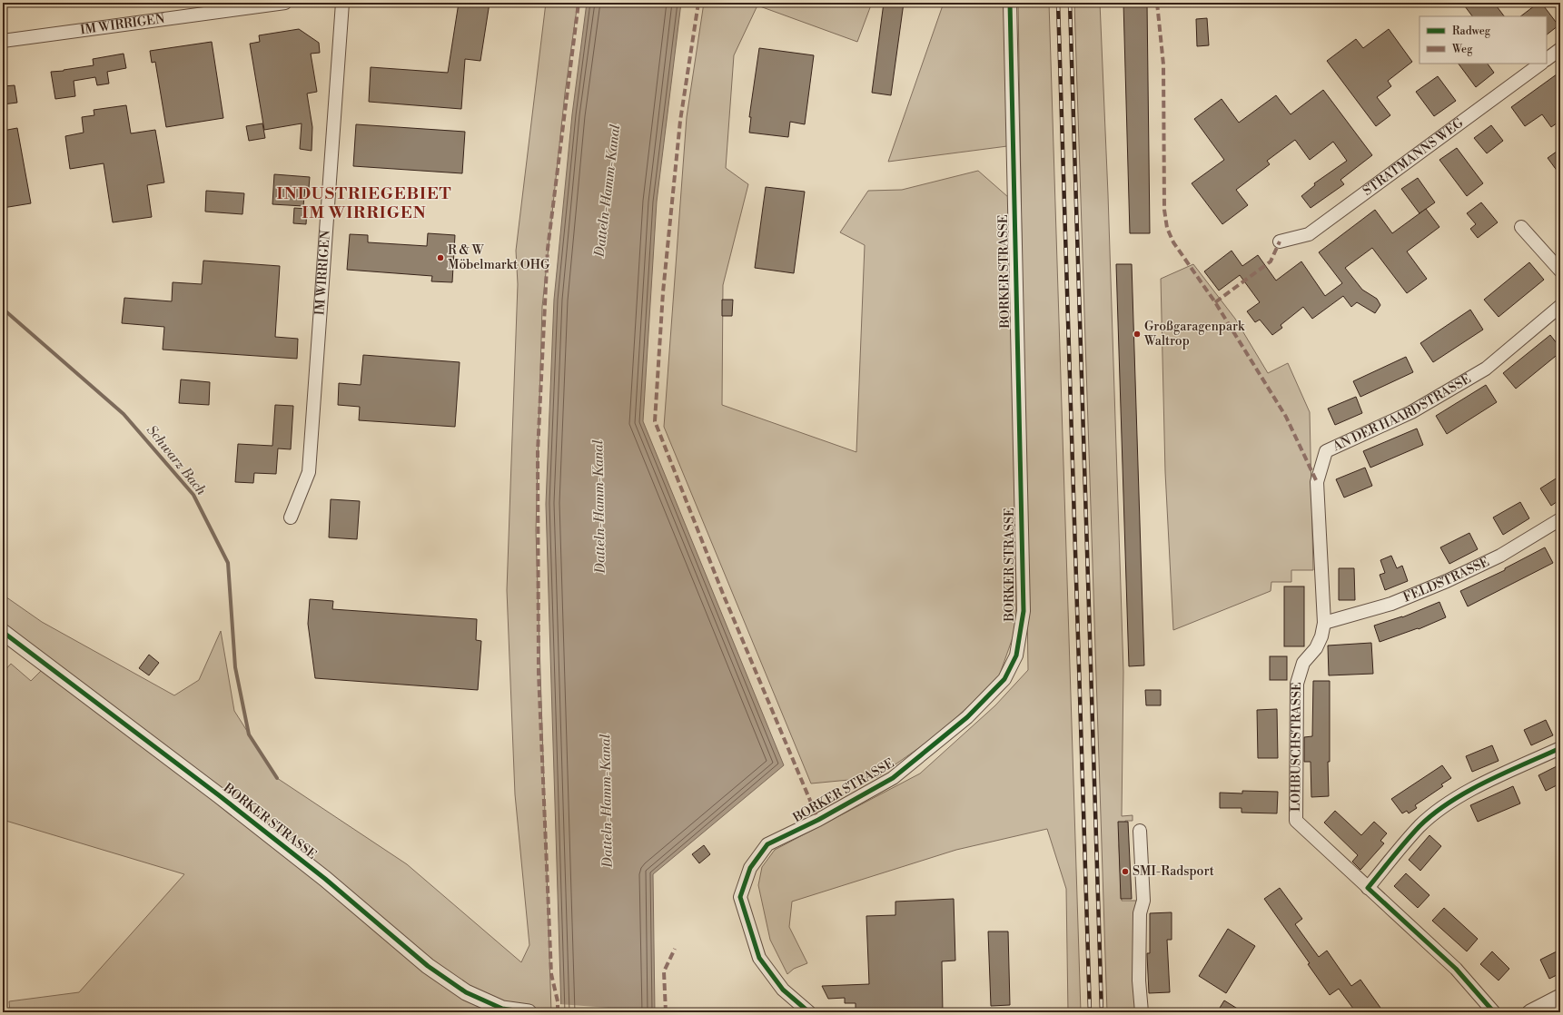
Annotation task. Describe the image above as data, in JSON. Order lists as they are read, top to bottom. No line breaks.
{"streets":{"street":["IM WIRRIGEN","STRATMANNS WEG","BORKER STRASSE","AN DER HAARDSTRASSE","FELDSTRASSE","LOHBUSCHSTRASSE"]},"crossings":[["AN DER HAARDSTRASSE","FELDSTRASSE"],["AN DER HAARDSTRASSE","LOHBUSCHSTRASSE"],["FELDSTRASSE","LOHBUSCHSTRASSE"]],"districts":["INDUSTRIEGEBIET IM WIRRIGEN"],"water":["Datteln-Hamm-Kanal","Schwarz Bach"],"places":["R & W Möbelmarkt OHG","Großgaragenpark Waltrop","SMI-Radsport"],"legend":["Radweg","Weg"]}
